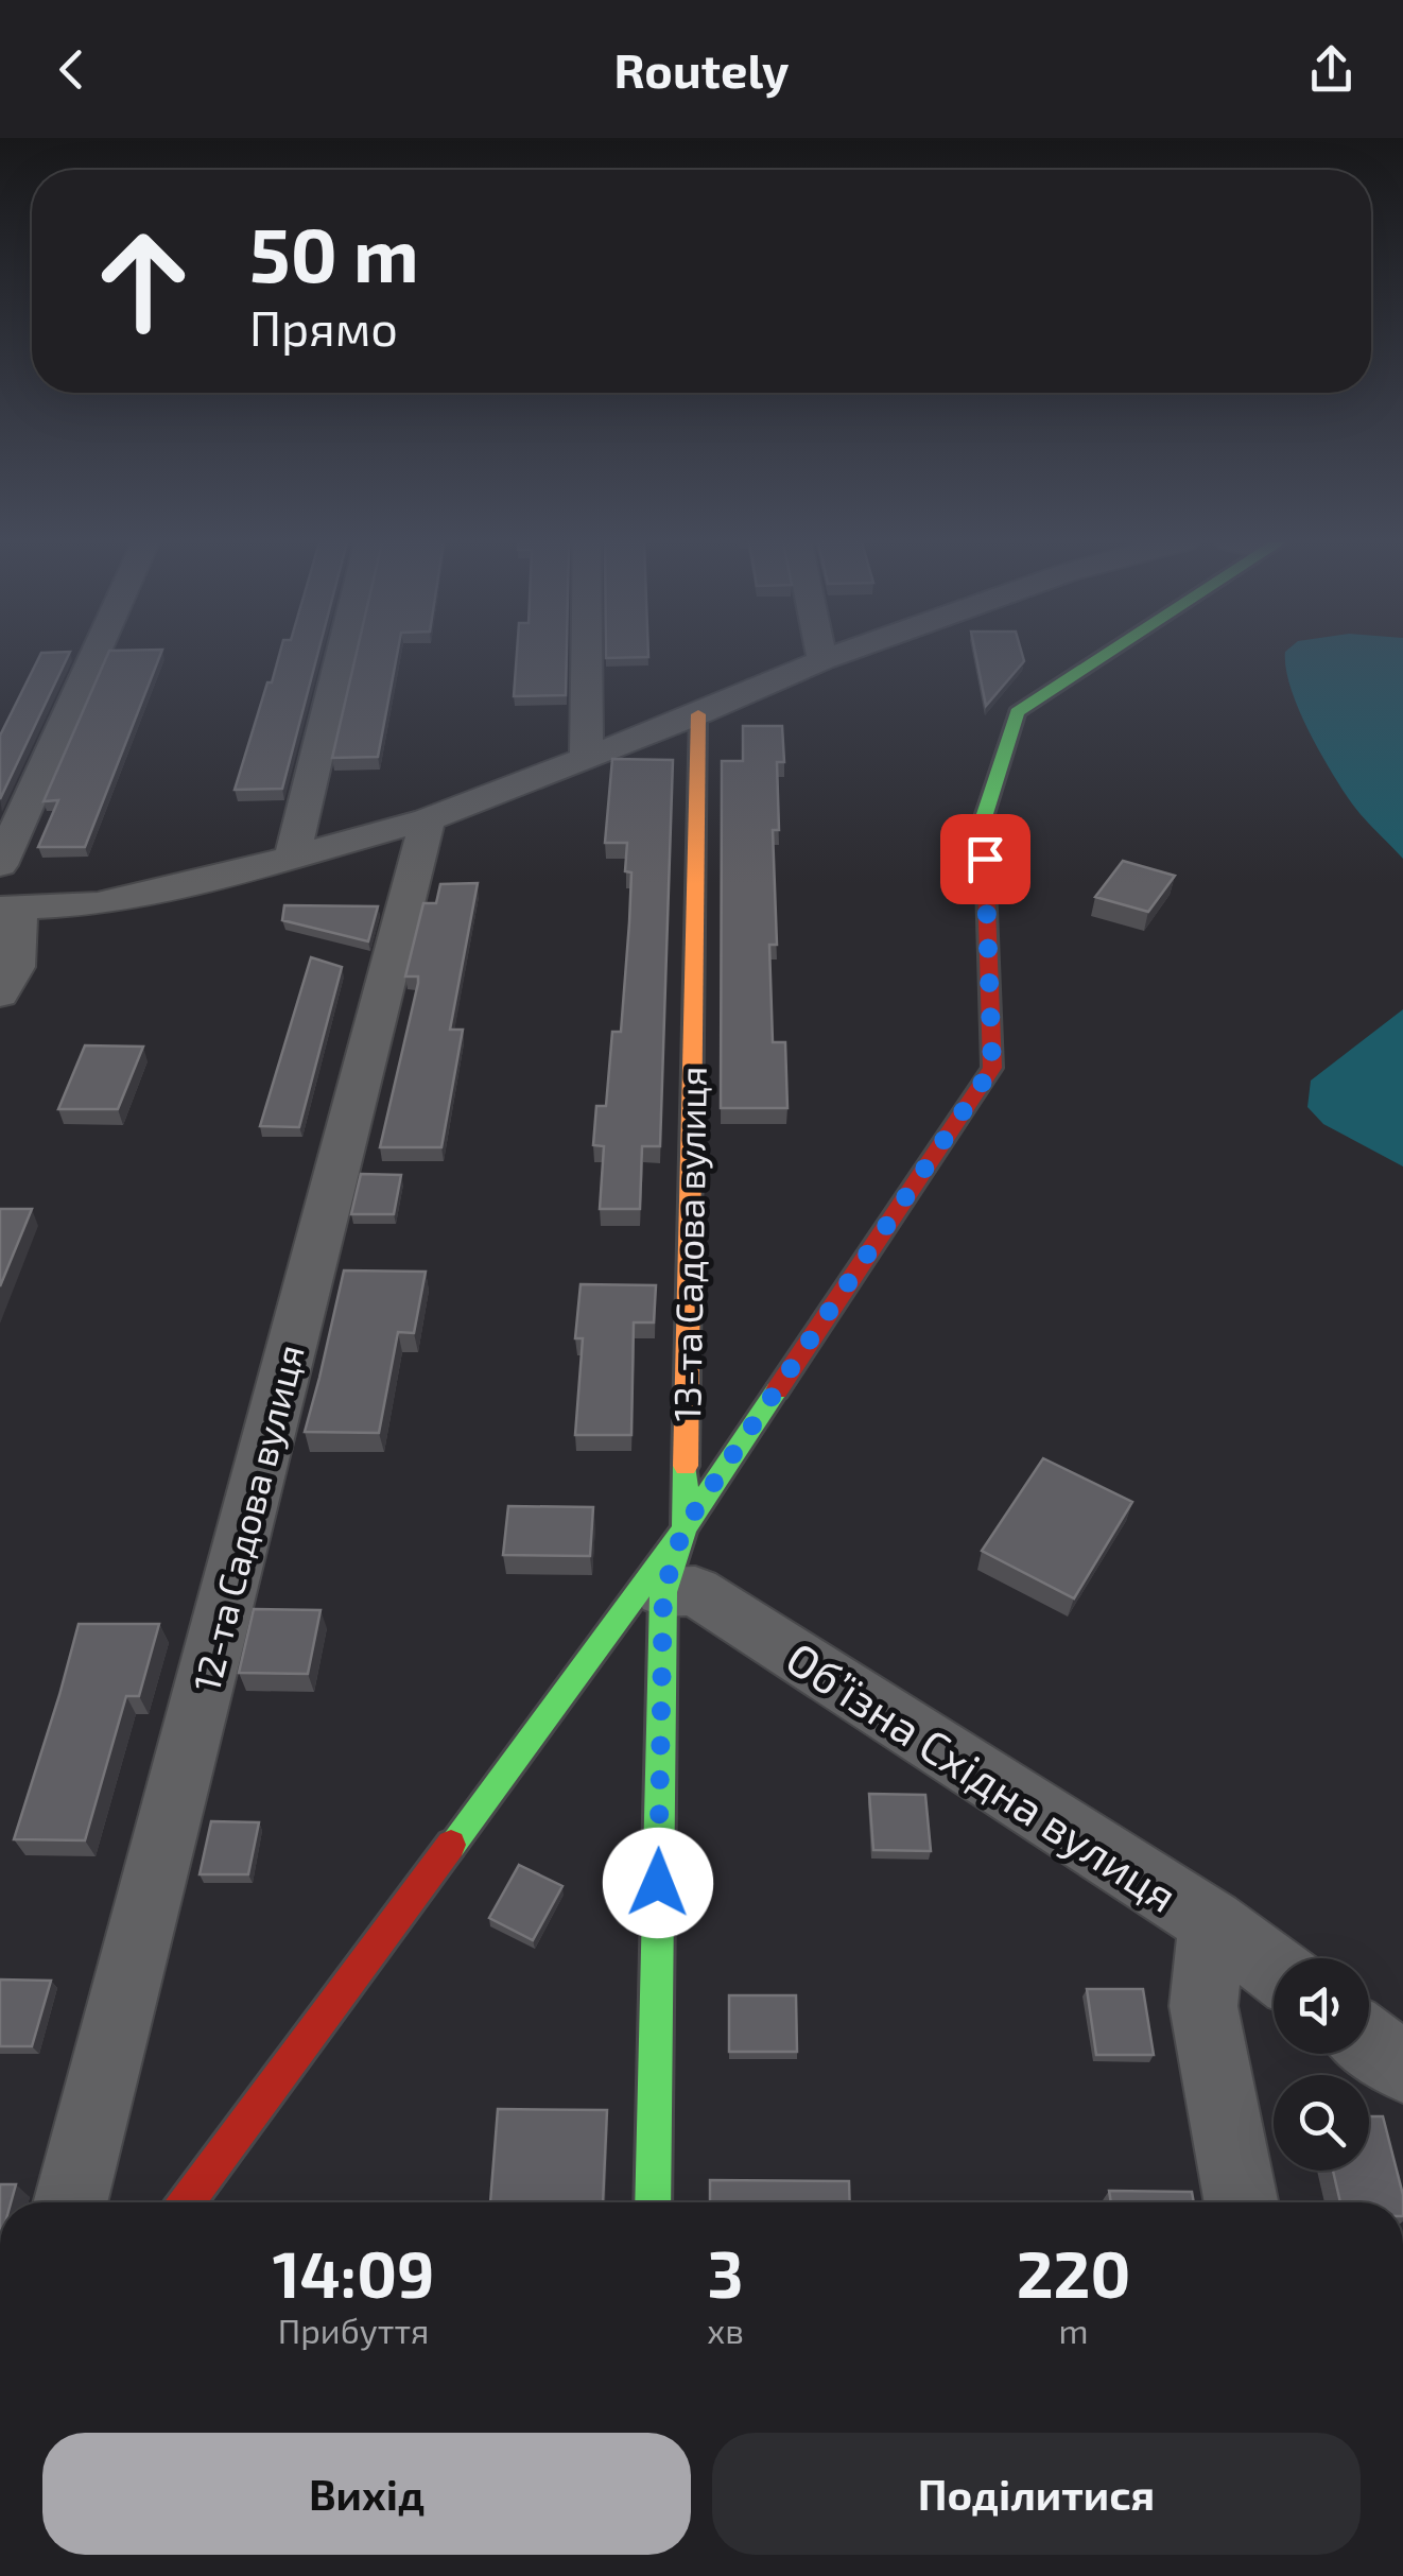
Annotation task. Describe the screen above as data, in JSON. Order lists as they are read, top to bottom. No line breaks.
{"streets":{"street":["13-та Садова вулиця","12-та Садова вулиця","Обʼїзна Східна вулиця"]},"crossings":[["13-та Садова вулиця","Обʼїзна Східна вулиця"]],"page":{"header":"Routely","turn":["50 m","Прямо"],"eta":["14:09","Прибуття","3","хв","220","m"],"buttons":["Вихід","Поділитися"]}}
